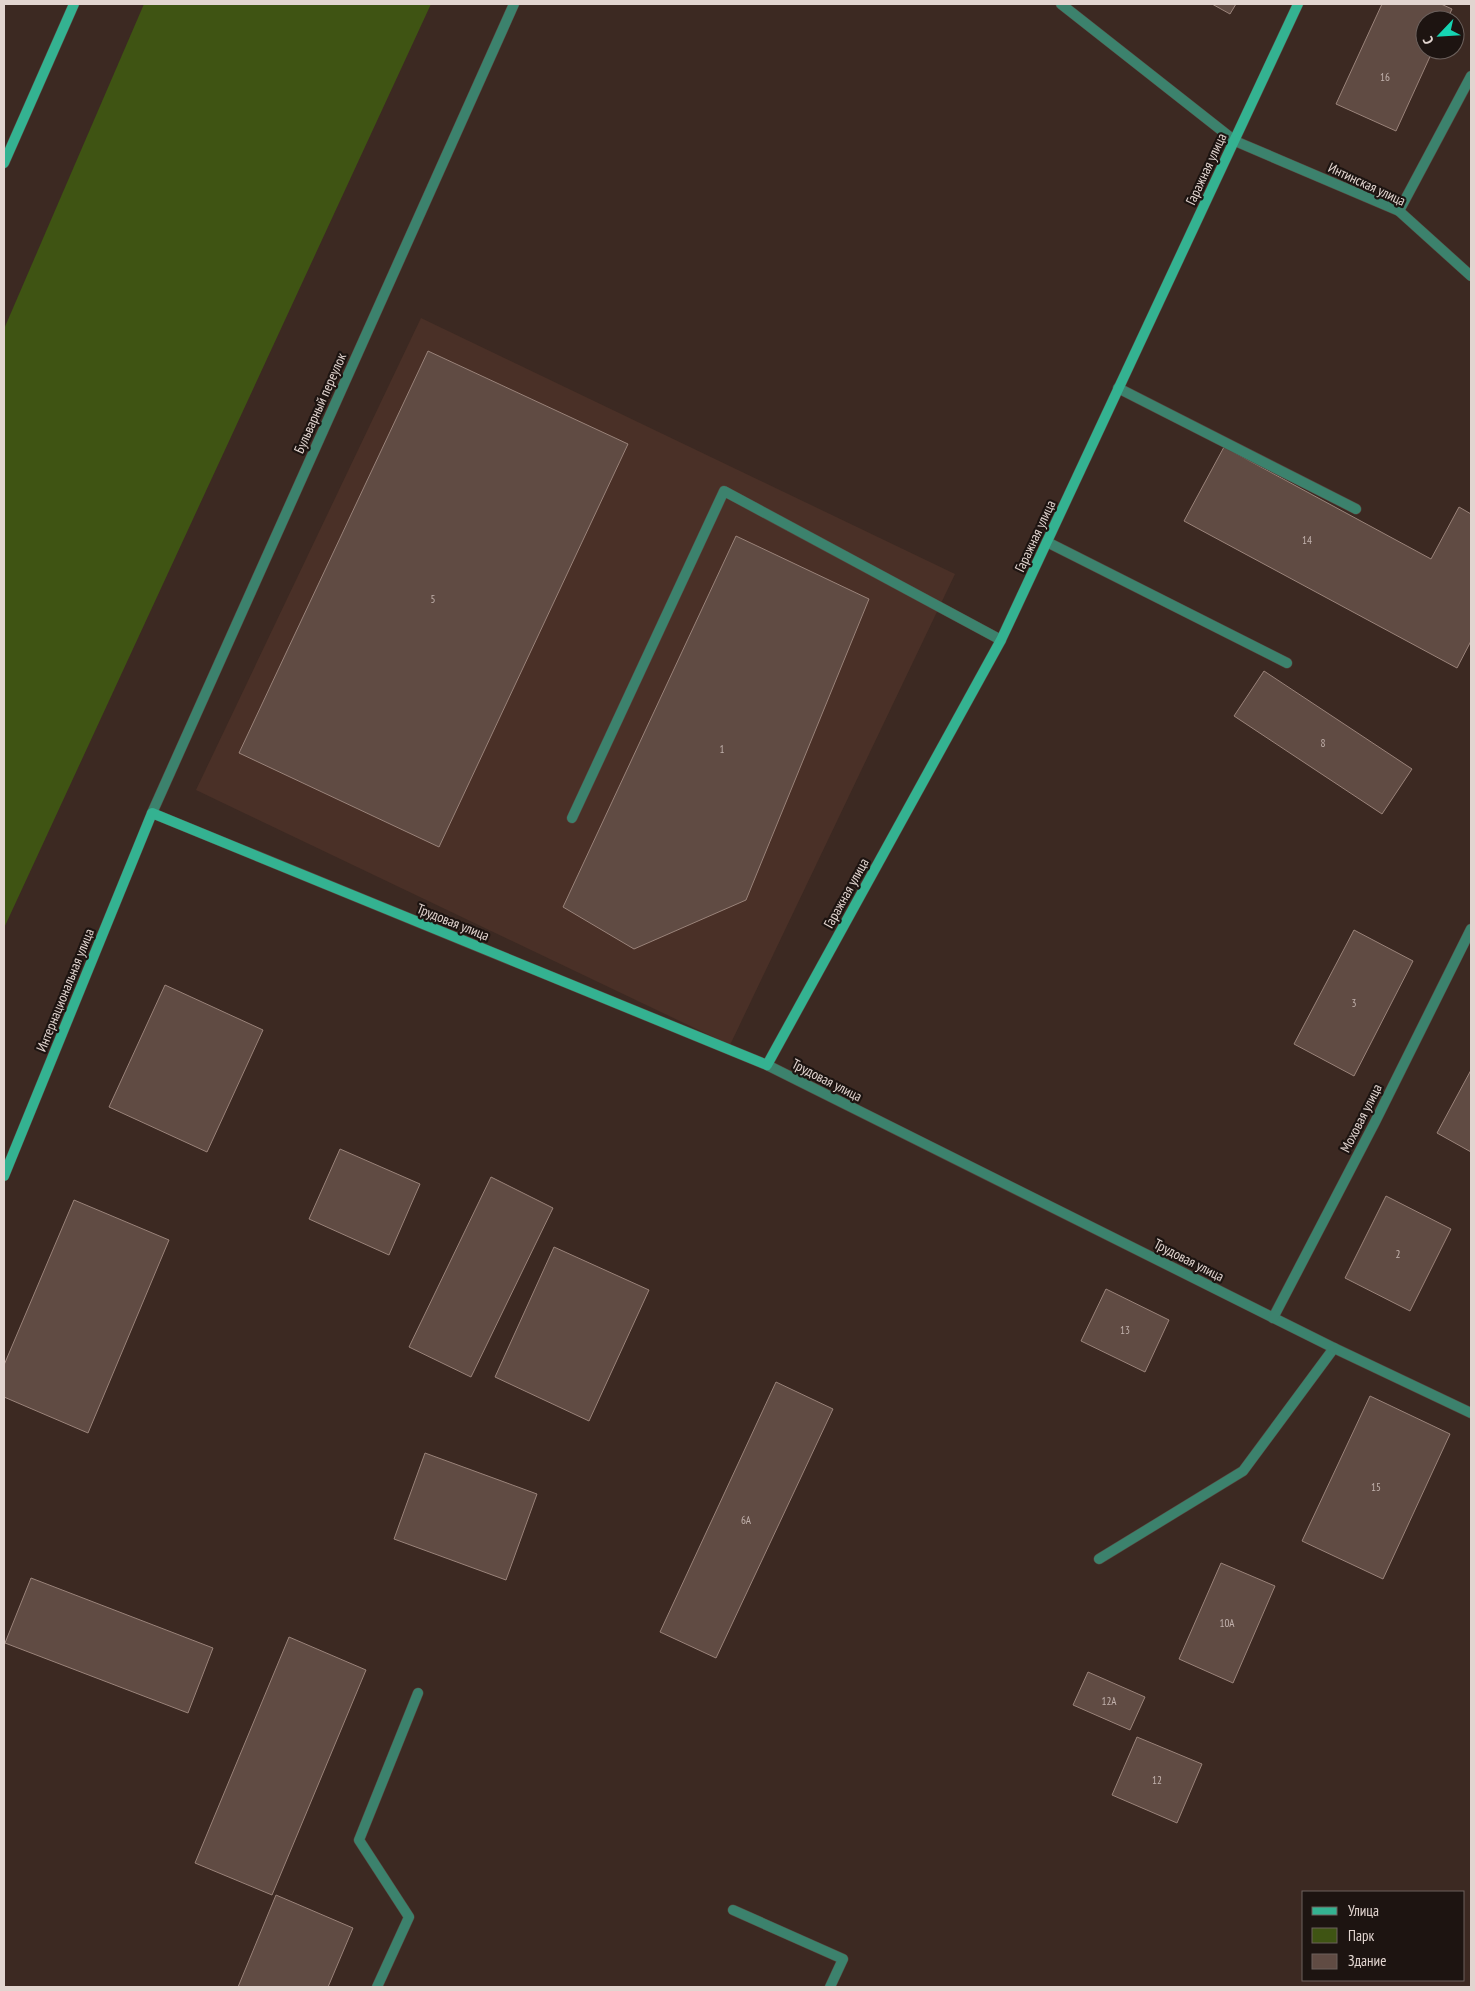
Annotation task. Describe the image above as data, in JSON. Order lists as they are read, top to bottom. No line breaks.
{"streets":{"street":["Гаражная улица","Интинская улица","Бульварный переулок","Трудовая улица","Интернациональная улица","Моховая улица"]},"crossings":[["Гаражная улица","Интинская улица"],["Гаражная улица","Трудовая улица"],["Бульварный переулок","Трудовая улица"],["Бульварный переулок","Интернациональная улица"],["Трудовая улица","Интернациональная улица"],["Трудовая улица","Моховая улица"]],"house_numbers":["16","14","5","8","1","3","2","13","15","6А","10А","12А","12"],"legend":["Улица","Парк","Здание"],"north":"bottom left"}
